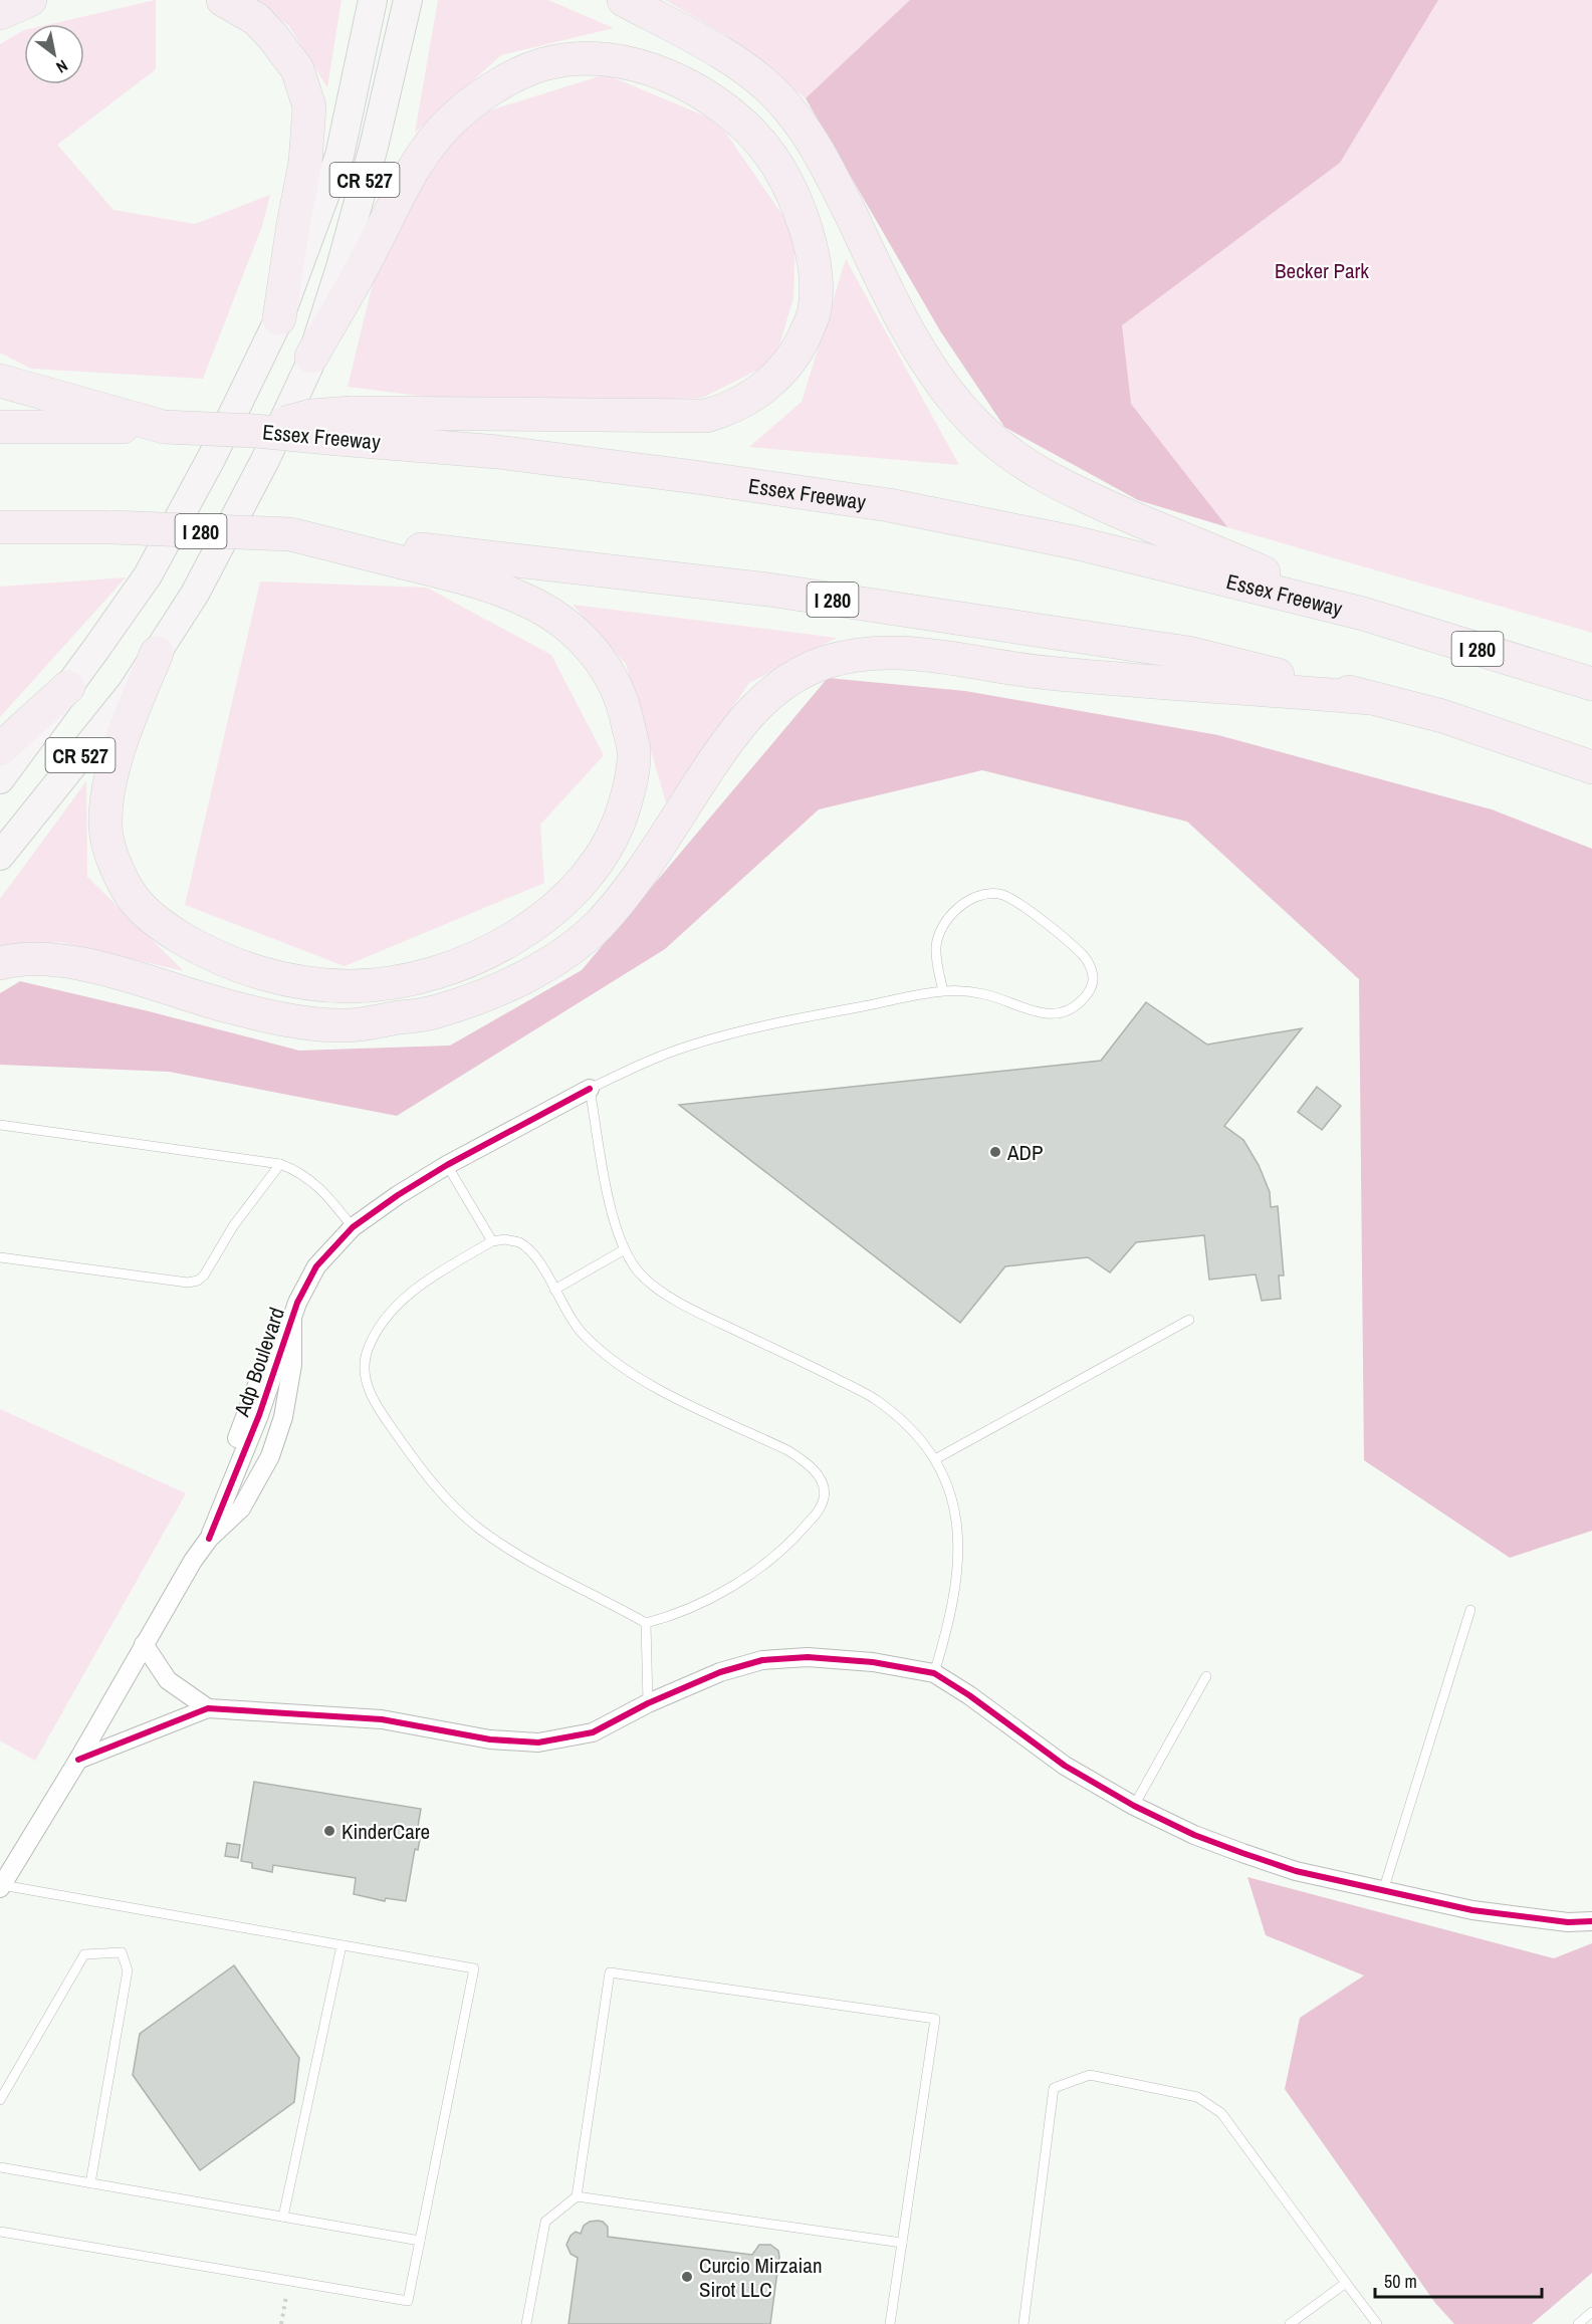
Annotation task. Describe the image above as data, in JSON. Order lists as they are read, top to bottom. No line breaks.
{"streets":{"highway":["Essex Freeway","I 280"],"main road":["CR 527"],"street":["Adp Boulevard"]},"parks":["Becker Park"],"places":["ADP","KinderCare","Curcio Mirzaian Sirot LLC"],"scale_bar":"50 m","north":"bottom right"}
